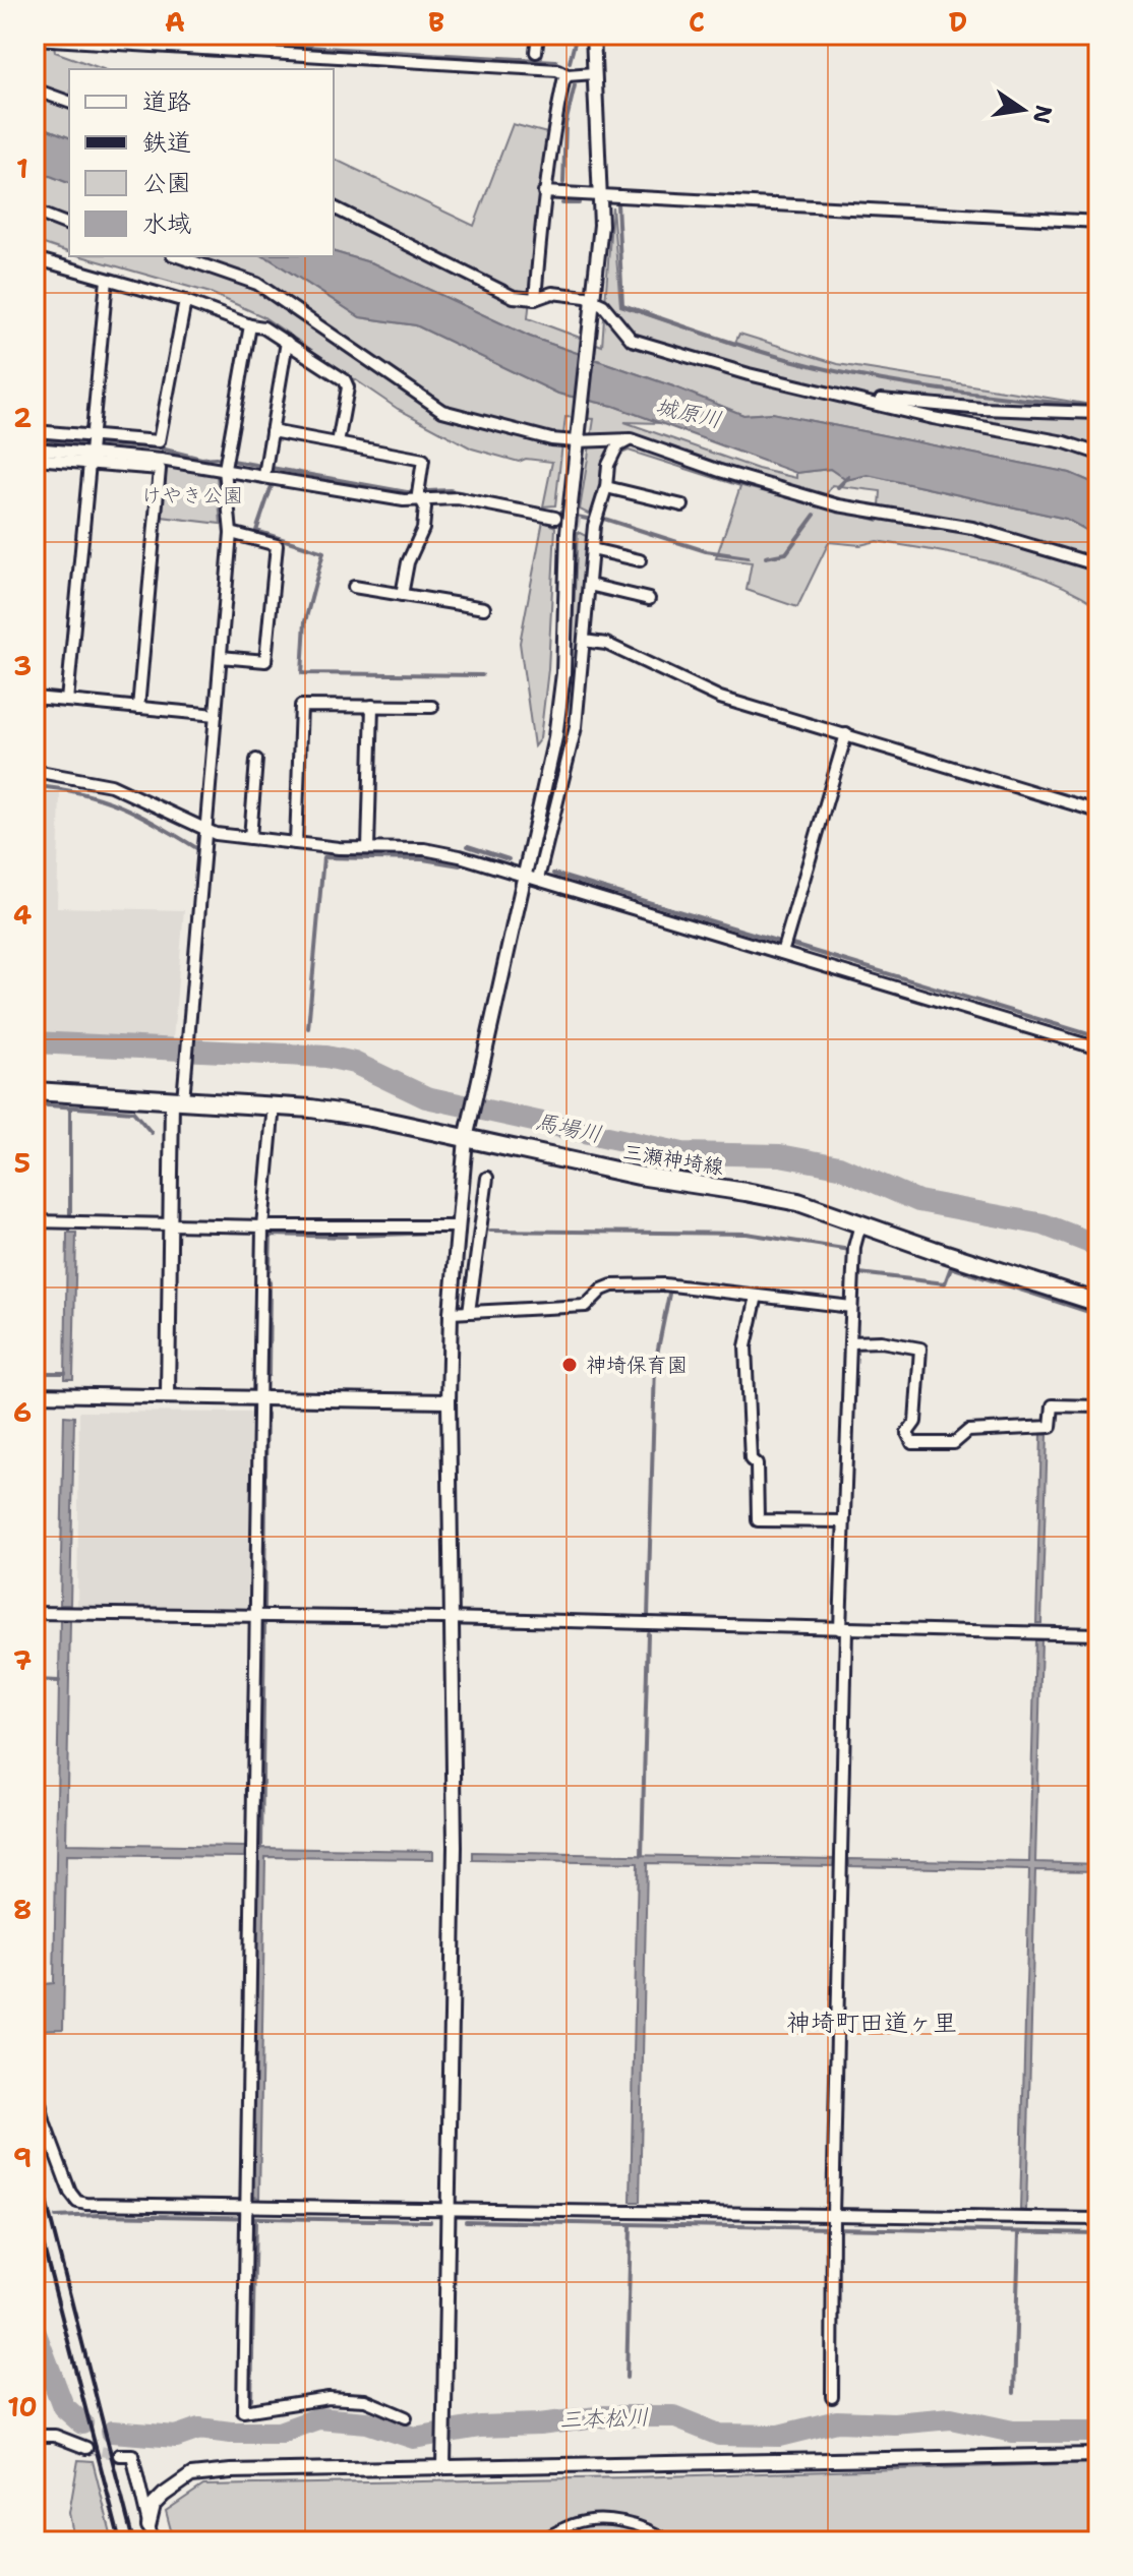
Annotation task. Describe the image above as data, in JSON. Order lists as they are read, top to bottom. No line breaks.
{"streets":{"main road":["三瀬神埼線"]},"districts":["神埼町田道ヶ里"],"water":["城原川","馬場川","三本松川"],"parks":["けやき公園"],"places":["神埼保育園"],"legend":["道路","鉄道","公園","水域"],"north":"right","grid":{"columns":["A","B","C","D"],"rows":["1","2","3","4","5","6","7","8","9","10"]}}
